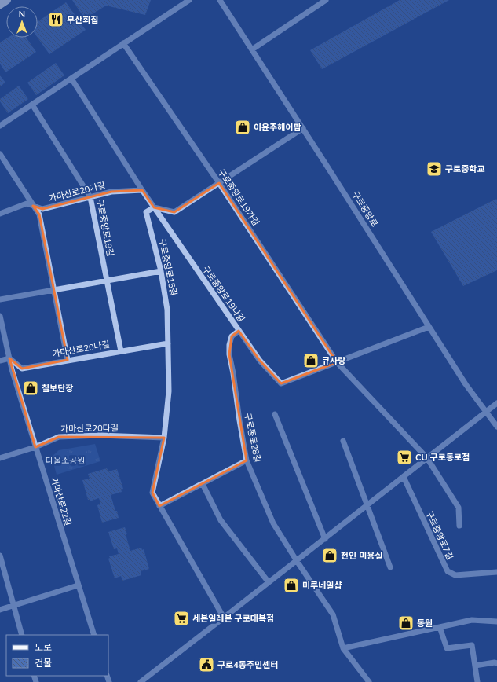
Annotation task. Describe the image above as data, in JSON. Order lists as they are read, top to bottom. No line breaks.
{"streets":{"street":["가마산로20가길","구로중앙로19가길","구로중앙로","구로중앙로19길","구로중앙로15길","구로중앙로19나길","가마산로20나길","가마산로20다길","구로동로28길","가마산로22길","구로중앙로7길"]},"crossings":[["가마산로20가길","구로중앙로19길"],["가마산로20가길","구로중앙로19나길"],["구로중앙로19가길","구로중앙로19나길"],["구로중앙로","구로중앙로19나길"],["구로중앙로19길","가마산로20나길"],["구로중앙로15길","구로중앙로19나길"],["구로중앙로15길","가마산로20나길"],["구로중앙로15길","가마산로20다길"],["구로중앙로19나길","구로동로28길"],["가마산로20나길","가마산로22길"],["가마산로20다길","가마산로22길"]],"parks":["다울소공원"],"places":{"restaurant":["부산회집"],"shop":["이윤주헤어팜","큐사랑","칠보단장","천인 미용실","미루네일샵","동원"],"school or university":["구로중학교"],"supermarket":["CU 구로동로점","세븐일레븐 구로대복점"],"public building":["구로4동주민센터"]},"legend":["도로","건물"],"north":"top"}
